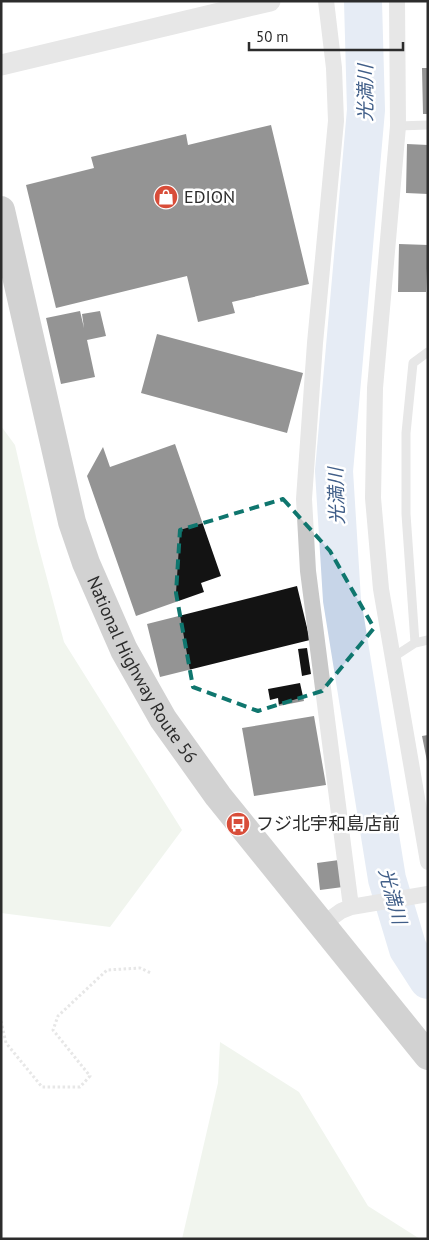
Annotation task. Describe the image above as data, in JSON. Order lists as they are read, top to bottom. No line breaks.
{"streets":{"highway":["National Highway Route 56"]},"water":["光満川"],"places":{"shop":["EDION"],"bus stop":["フジ北宇和島店前"]},"scale_bar":"50 m"}
